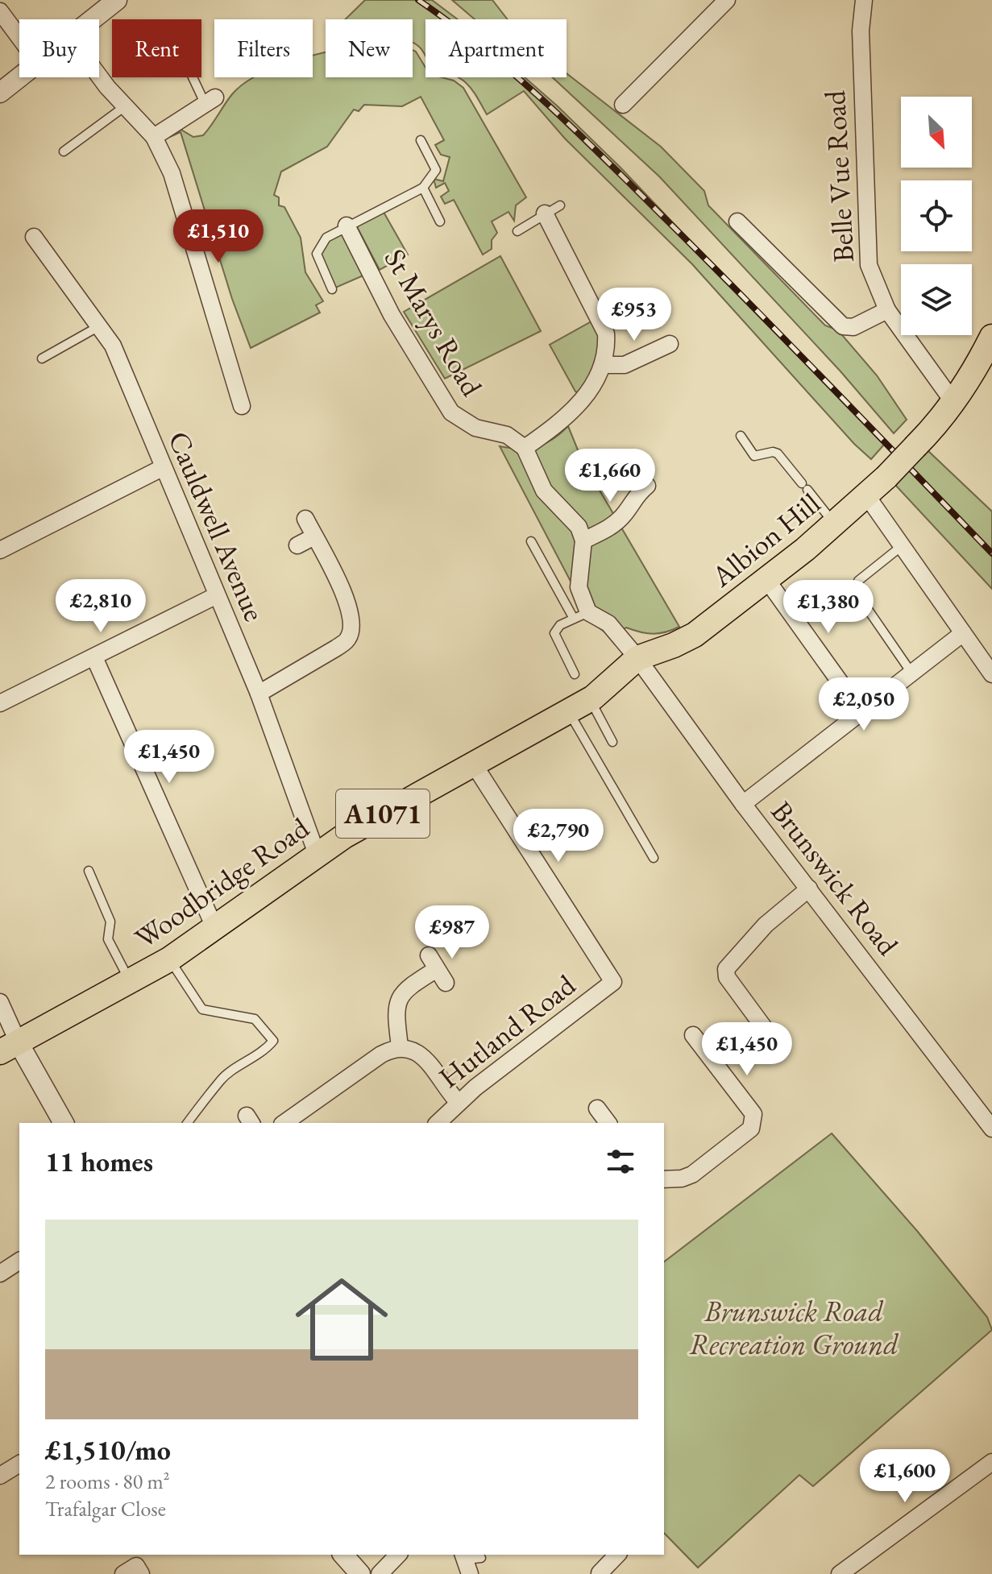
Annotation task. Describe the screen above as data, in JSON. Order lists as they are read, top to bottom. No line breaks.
{"streets":{"main road":["Albion Hill","A1071","Woodbridge Road"],"street":["Belle Vue Road","St Marys Road","Cauldwell Avenue","Brunswick Road","Hutland Road"]},"crossings":[["Belle Vue Road","Albion Hill"],["Belle Vue Road","A1071"],["Cauldwell Avenue","Woodbridge Road"],["Albion Hill","A1071"],["Albion Hill","Brunswick Road"],["Albion Hill","Woodbridge Road"],["Brunswick Road","Woodbridge Road"],["Woodbridge Road","Hutland Road"]],"parks":["Brunswick Road Recreation Ground"],"north":"bottom right","page":{"chip":["Buy","Rent","Filters","New","Apartment"],"price":["£1,510","£953","£1,660","£2,810","£1,380","£2,050","£1,450","£2,790","£987","£1,450","£1,600"],"heading":"11 homes","list":[{"name":"£1,510/mo","note":"2 rooms · 80 m² · Trafalgar Close"}]}}
